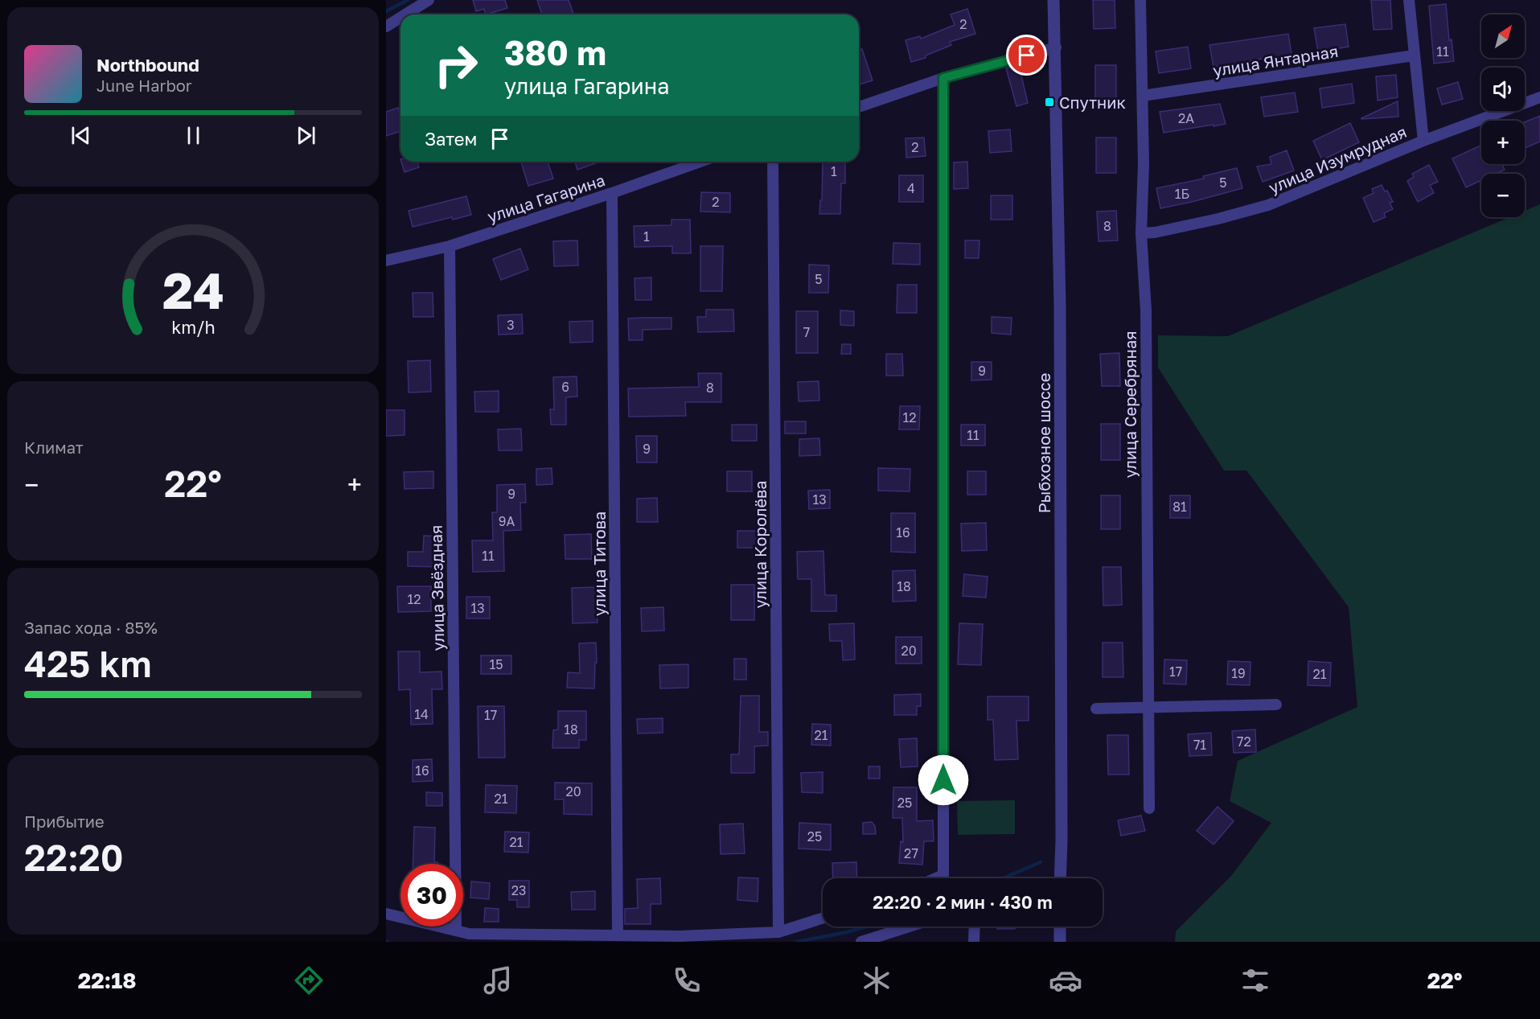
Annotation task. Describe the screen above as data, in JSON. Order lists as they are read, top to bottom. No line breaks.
{"streets":{"street":["улица Янтарная","улица Изумрудная","улица Гагарина","улица Серебряная","Рыбхозное шоссе","улица Королёва","улица Титова","улица Звёздная"]},"crossings":[["улица Янтарная","улица Серебряная"],["улица Изумрудная","улица Серебряная"],["улица Гагарина","улица Титова"],["улица Гагарина","улица Звёздная"]],"places":{"transit":["Спутник"]},"house_numbers":["2","11","2А","2","1","5","4","1Б","2","8","1","5","3","7","9","6","8","12","11","9","9","13","81","9А","16","11","18","12","13","20","15","17","19","21","14","17","18","21","72","71","16","20","21","25","25","21","27","23"],"north":"top right","page":{"map_buttons":["+","−"],"turn":["380 m","улица Гагарина"],"song":["Northbound","June Harbor"],"then":"Затем","tile":["Климат",["Запас хода · 85%","425 km"],["Прибытие","22:20"]],"heat":["−","22°","+"],"limit":"30","trip":"22:20 · 2 мин · 430 m","tabs":["22:18","22°"],"gauge":["24","km/h"]}}
